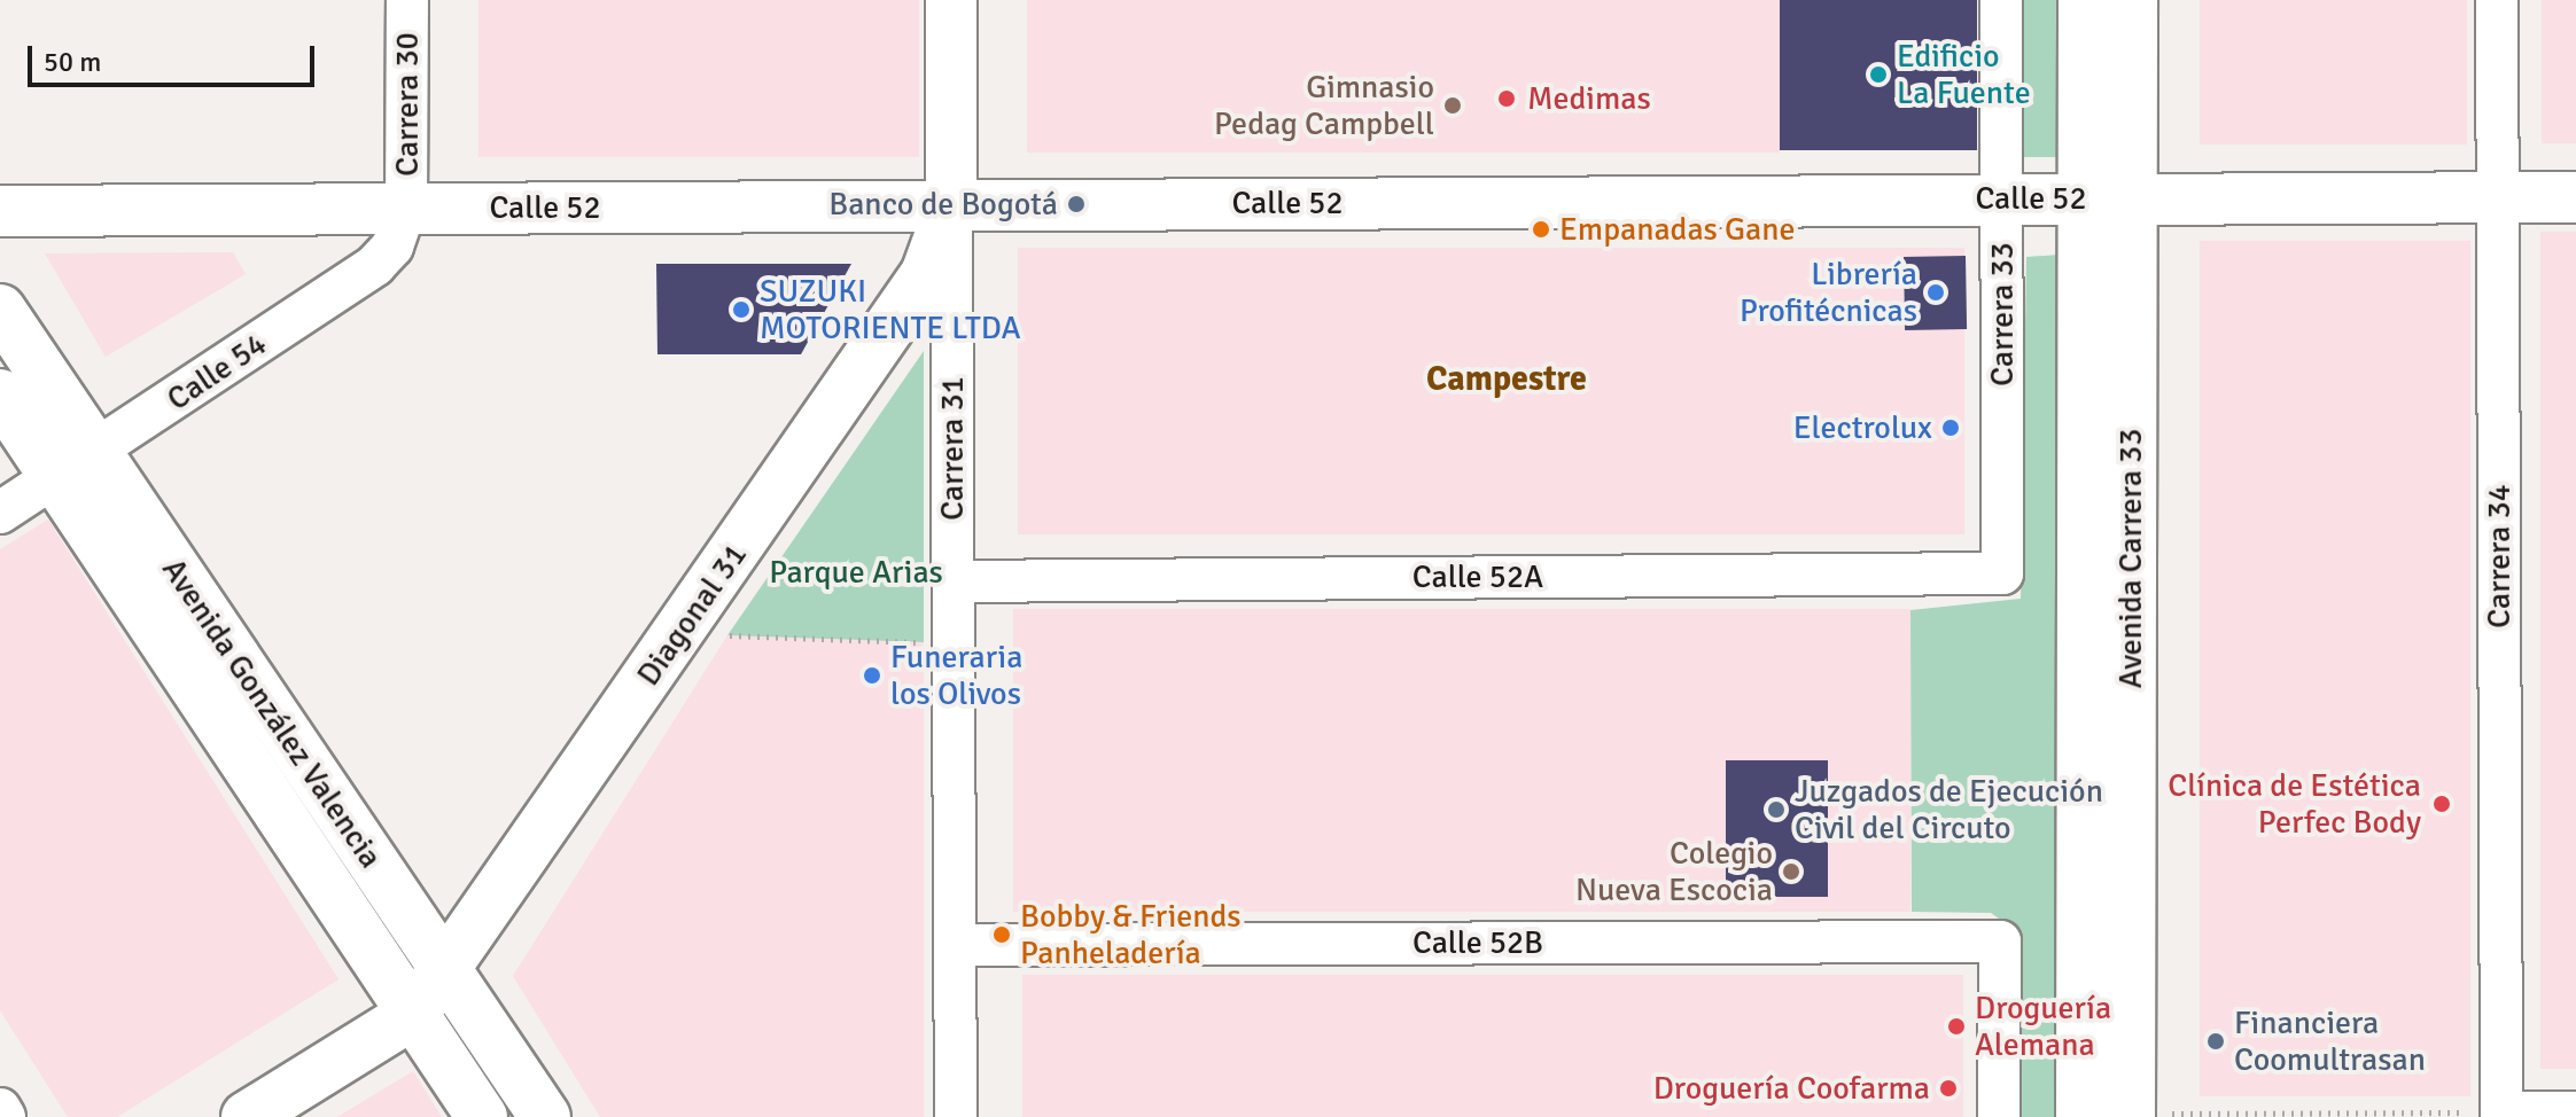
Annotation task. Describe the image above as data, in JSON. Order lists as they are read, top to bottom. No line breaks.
{"streets":{"street":["Carrera 30","Calle 52","Carrera 33","Calle 54","Carrera 31","Carrera 34","Avenida Carrera 33","Calle 52A","Diagonal 31","Avenida González Valencia","Calle 52B"]},"crossings":[["Carrera 30","Calle 52"],["Carrera 30","Calle 54"],["Calle 52","Carrera 33"],["Calle 52","Calle 54"],["Calle 52","Carrera 31"],["Calle 52","Carrera 34"],["Calle 52","Avenida Carrera 33"],["Calle 52","Diagonal 31"],["Carrera 33","Calle 52A"],["Calle 54","Avenida González Valencia"],["Carrera 31","Calle 52A"],["Carrera 31","Diagonal 31"],["Carrera 31","Calle 52B"],["Diagonal 31","Avenida González Valencia"]],"districts":["Campestre"],"parks":["Parque Arias"],"places":["Edificio La Fuente","Medimas","Gimnasio Pedag Campbell","Banco de Bogotá","Empanadas Gane","Librería Profitécnicas","SUZUKI MOTORIENTE LTDA","Electrolux","Funeraria los Olivos","Clínica de Estética Perfec Body","Juzgados de Ejecución Civil del Circuto","Colegio Nueva Escocia","Bobby & Friends Panheladería","Droguería Alemana","Financiera Coomultrasan","Droguería Coofarma"],"scale_bar":"50 m"}
